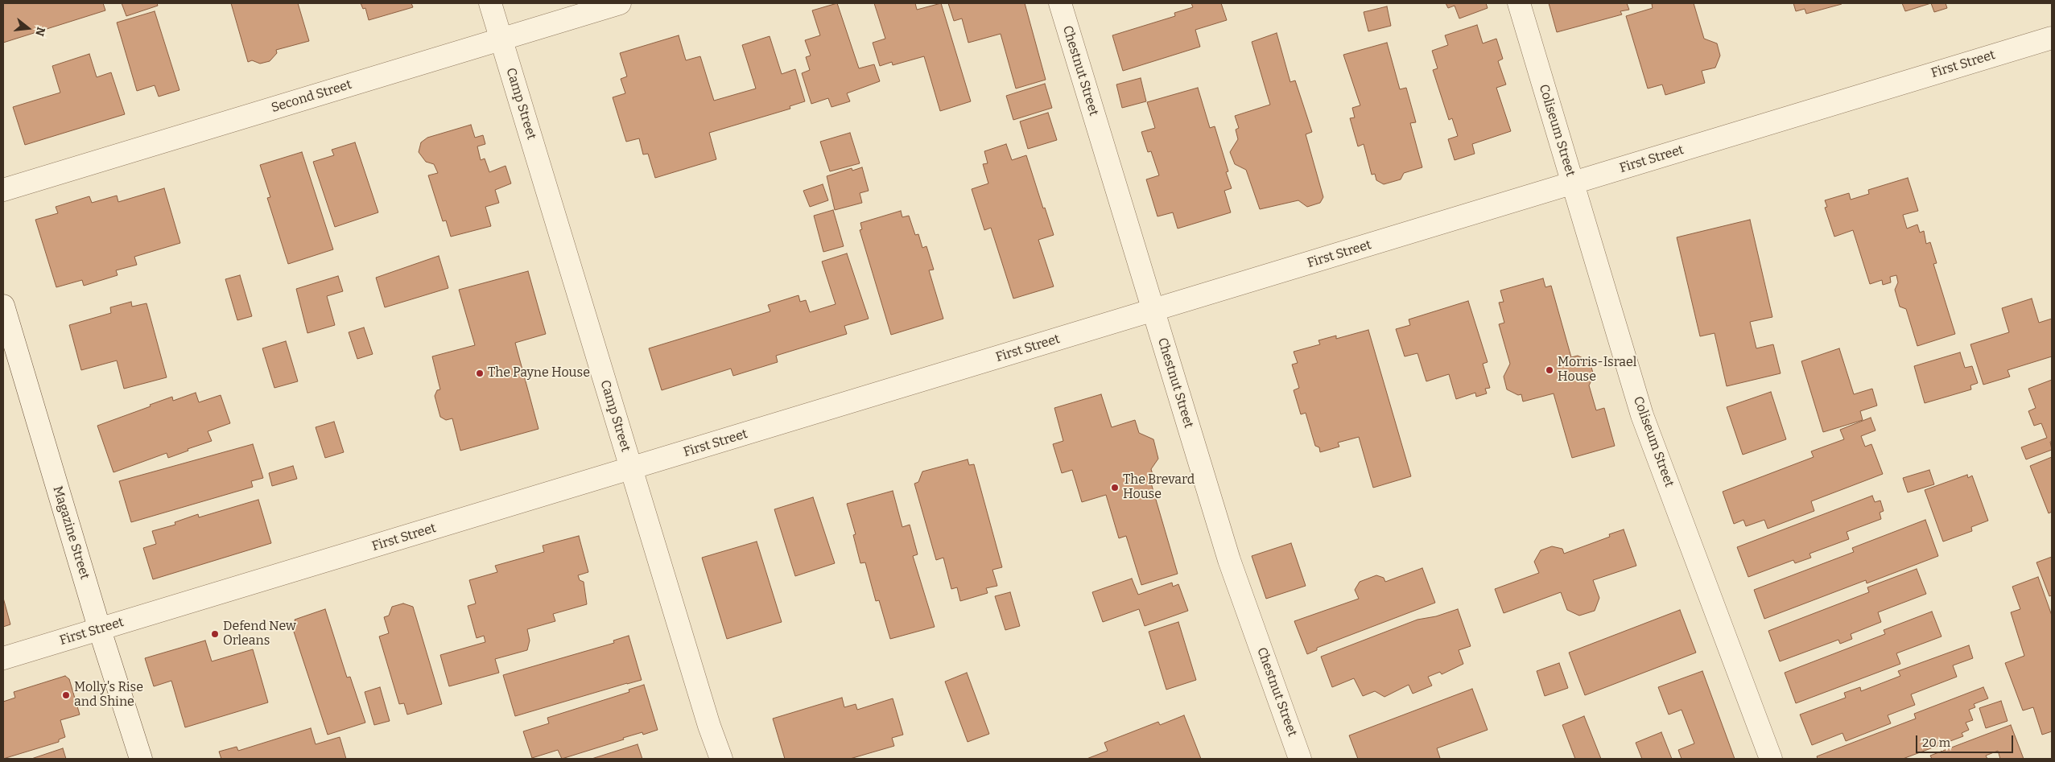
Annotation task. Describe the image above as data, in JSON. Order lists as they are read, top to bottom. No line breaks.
{"streets":{"street":["First Street","Chestnut Street","Second Street","Camp Street","Coliseum Street","Magazine Street"]},"crossings":[["First Street","Chestnut Street"],["First Street","Camp Street"],["First Street","Coliseum Street"],["First Street","Magazine Street"],["Second Street","Camp Street"]],"places":["Morris-Israel House","The Payne House","The Brevard House","Defend New Orleans","Molly's Rise and Shine"],"scale_bar":"20 m","north":"right"}
